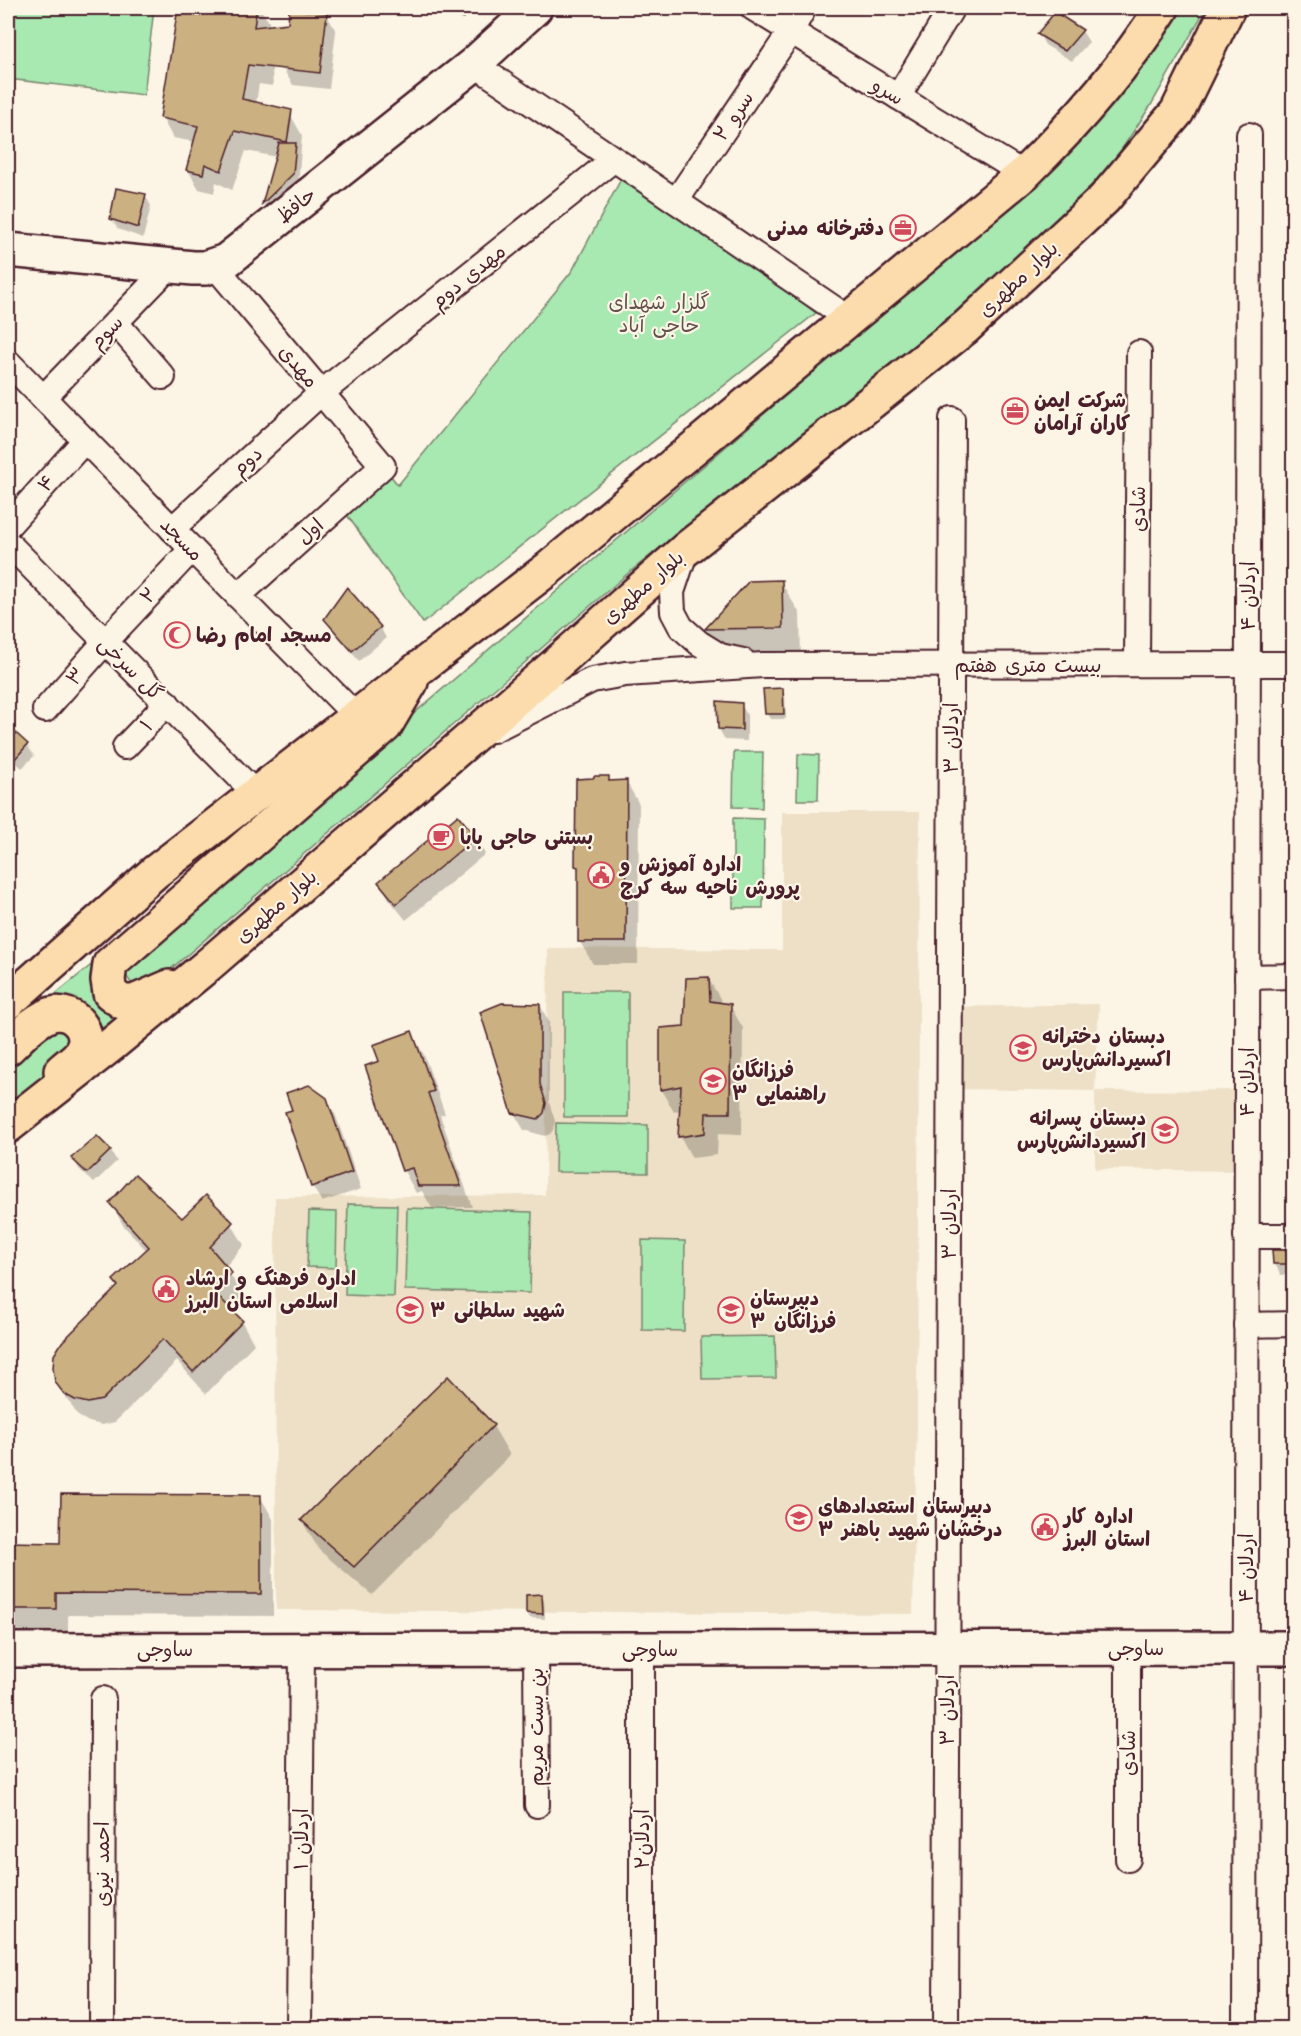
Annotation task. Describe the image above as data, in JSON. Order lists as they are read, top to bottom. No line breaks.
{"streets":{"main road":["بلوار مطهری"],"street":["سرو","سرو ۲","حافظ","مهدی دوم","سوم","مهدی","دوم","۴","شادی","اول","مسجد","۲","اردلان ۴","بیست متری هفتم","گل سرخی","۳","۱","اردلان ۳","ساوجی","بن بست مریم","اردلان ۱","اردلان۲","احمد نیری"]},"crossings":[["سرو","سرو ۲"],["حافظ","مهدی"],["مهدی دوم","مهدی"],["مهدی دوم","دوم"],["سوم","مسجد"],["مهدی","دوم"],["مهدی","اول"],["دوم","مسجد"],["۴","مسجد"],["شادی","بیست متری هفتم"],["شادی","ساوجی"],["اول","مسجد"],["مسجد","۲"],["۲","گل سرخی"],["۲","۳"],["اردلان ۴","بیست متری هفتم"],["اردلان ۴","ساوجی"],["بیست متری هفتم","اردلان ۳"],["گل سرخی","۳"],["گل سرخی","۱"],["اردلان ۳","ساوجی"],["ساوجی","بن بست مریم"],["ساوجی","اردلان ۱"],["ساوجی","اردلان۲"]],"parks":["گلزار شهدای حاجی آباد"],"places":{"office":["دفترخانه مدنی","شرکت ایمن کاران آرامان"],"mosque":["مسجد امام رضا"],"cafe":["بستنی حاجی بابا"],"public building":["اداره آموزش و پرورش ناحیه سه کرج","اداره فرهنگ و ارشاد اسلامی استان البرز","اداره کار استان البرز"],"school or university":["دبستان دخترانه اکسیردانش‌پارس","فرزانگان ۳ راهنمایی","دبستان پسرانه اکسیر‌دانش‌پارس","شهید سلطانی ۳","دبیرستان فرزانگان ۳","دبیرستان استعدادهای درخشان شهید باهنر ۳"]}}
